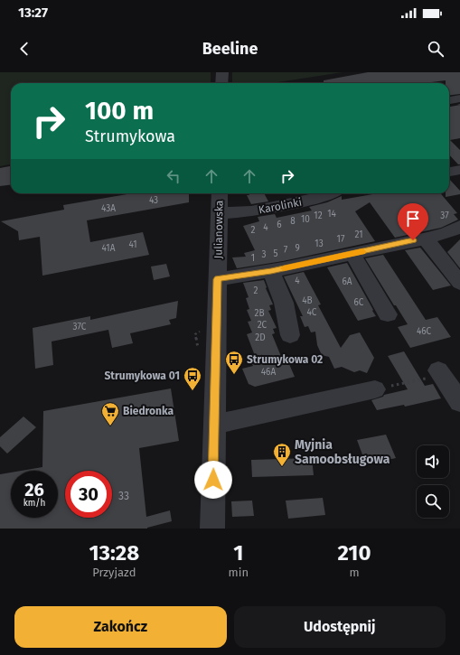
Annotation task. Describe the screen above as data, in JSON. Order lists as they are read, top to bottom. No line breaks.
{"streets":{"street":["Karolinki","Julianowska"]},"crossings":[["Karolinki","Julianowska"]],"places":{"bus stop":["Strumykowa 02","Strumykowa 01"],"supermarket":["Biedronka"],"building":["Myjnia Samoobsługowa"]},"house_numbers":["43","43A","14","12","37","10","8","6","4","2","21","17","13","41","41A","9","7","5","3","1","4","6A","2","4B","6C","4C","2B","2C","37C","46C","2D","46A","33"],"page":{"status":"13:27","header":"Beeline","turn":["100 m","Strumykowa"],"speed":"26 km/h","limit":"30","eta":["13:28","Przyjazd","1","min","210","m"],"buttons":["Zakończ","Udostępnij"]}}
